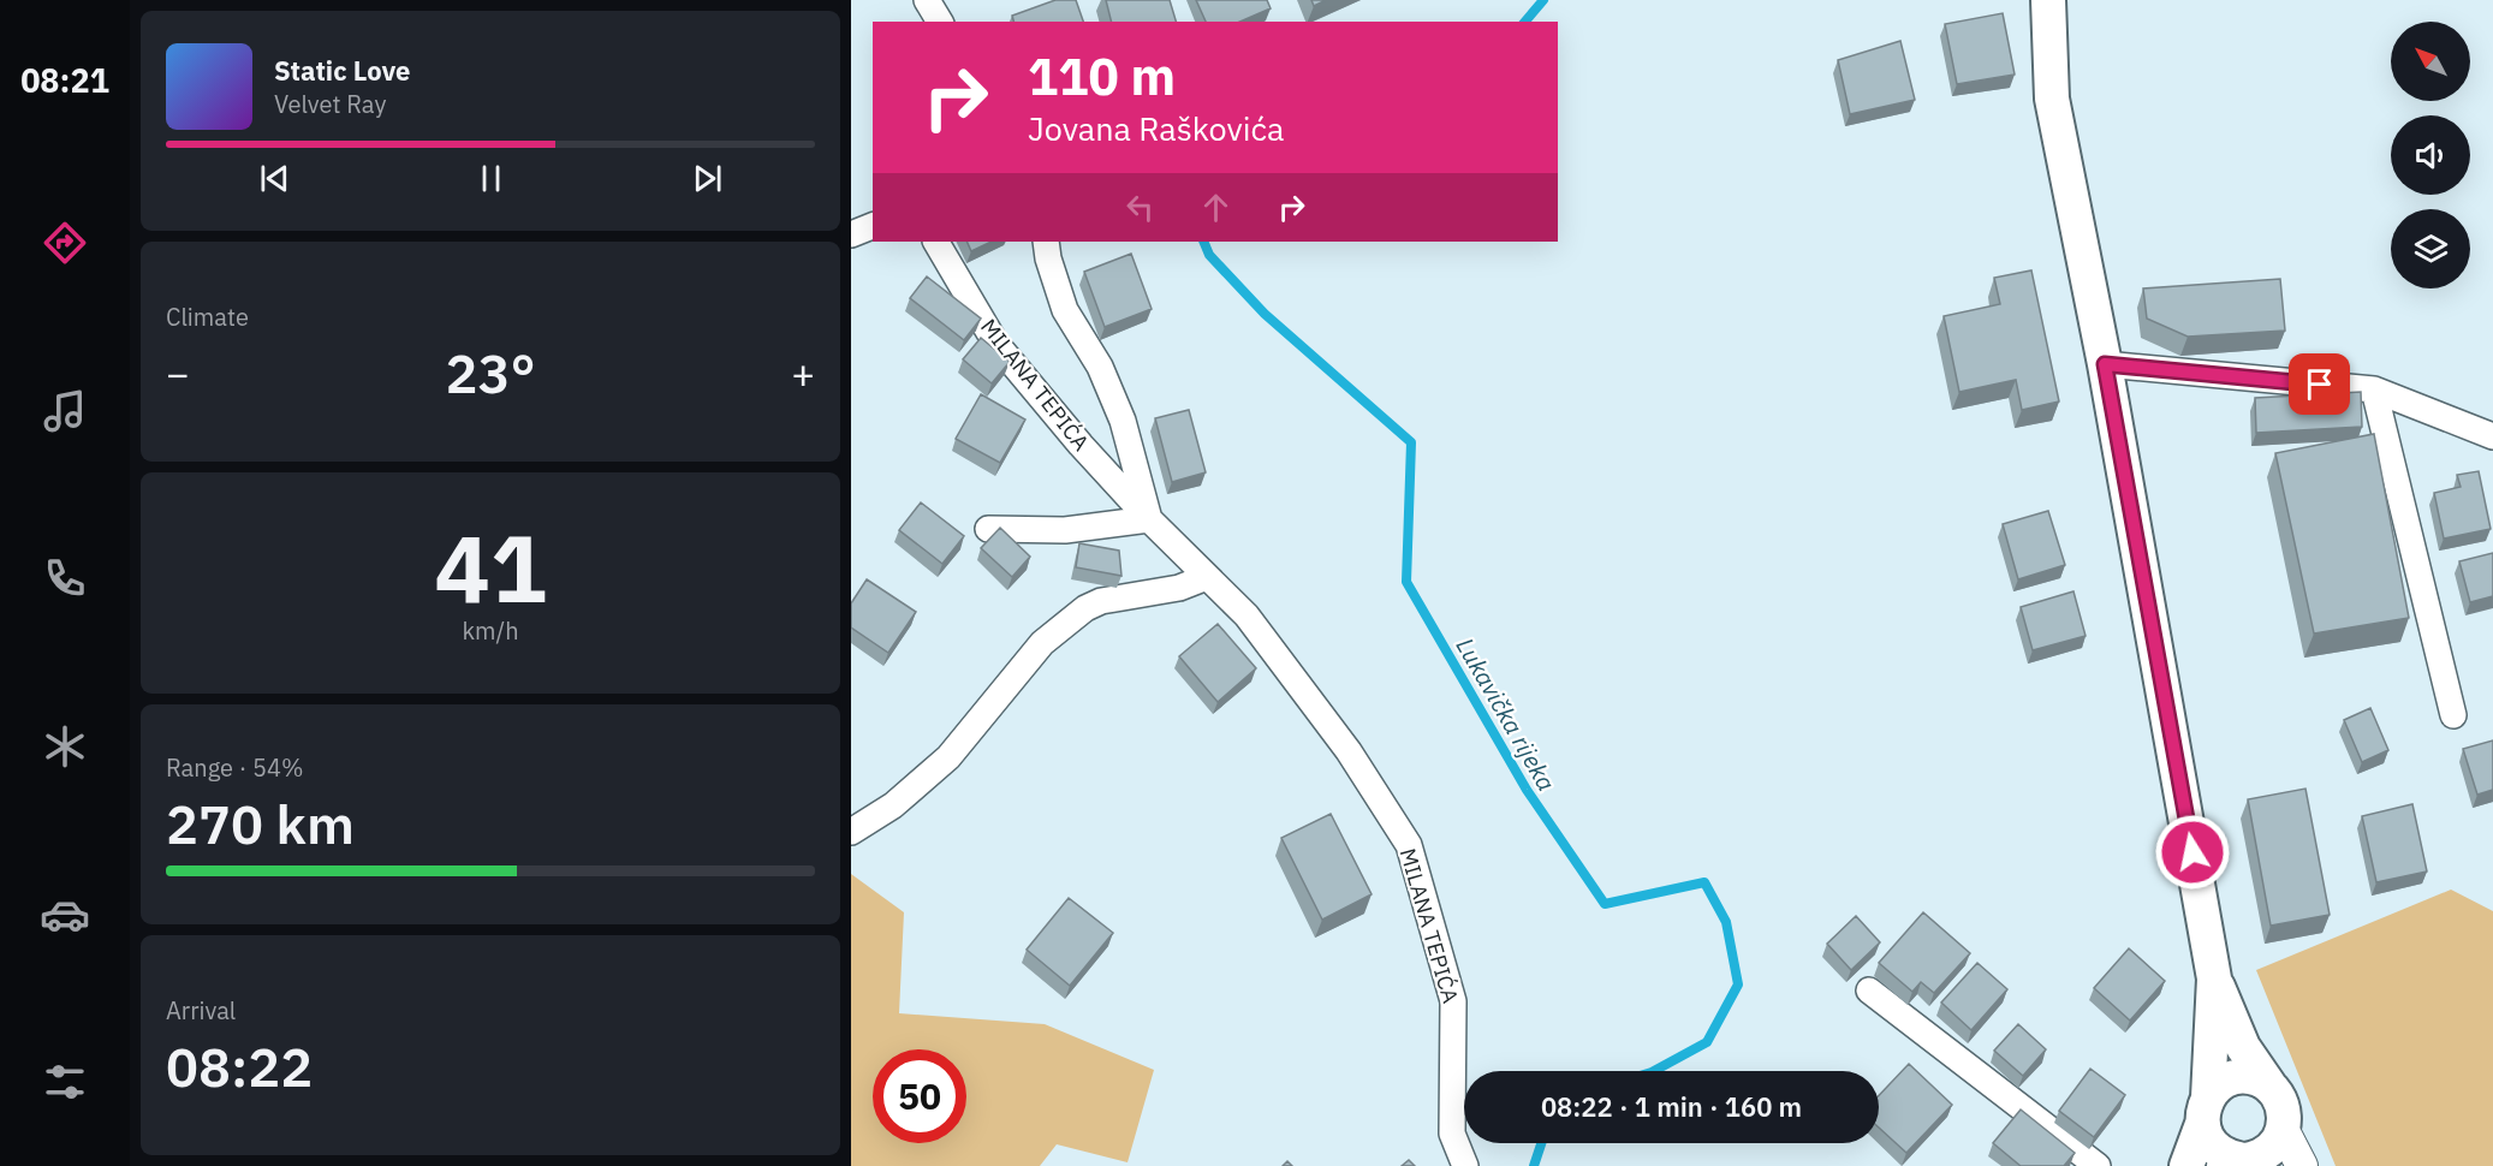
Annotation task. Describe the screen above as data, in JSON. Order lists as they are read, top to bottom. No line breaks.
{"streets":{"street":["MILANA TEPIĆA"]},"water":["Lukavička rijeka"],"north":"top left","page":{"tabs":"08:21","turn":["110 m","Jovana Raškovića"],"song":["Static Love","Velvet Ray"],"tile":["Climate",["41","km/h"],["Range · 54%","270 km"],["Arrival","08:22"]],"heat":["−","23°","+"],"limit":"50","trip":"08:22 · 1 min · 160 m"}}
